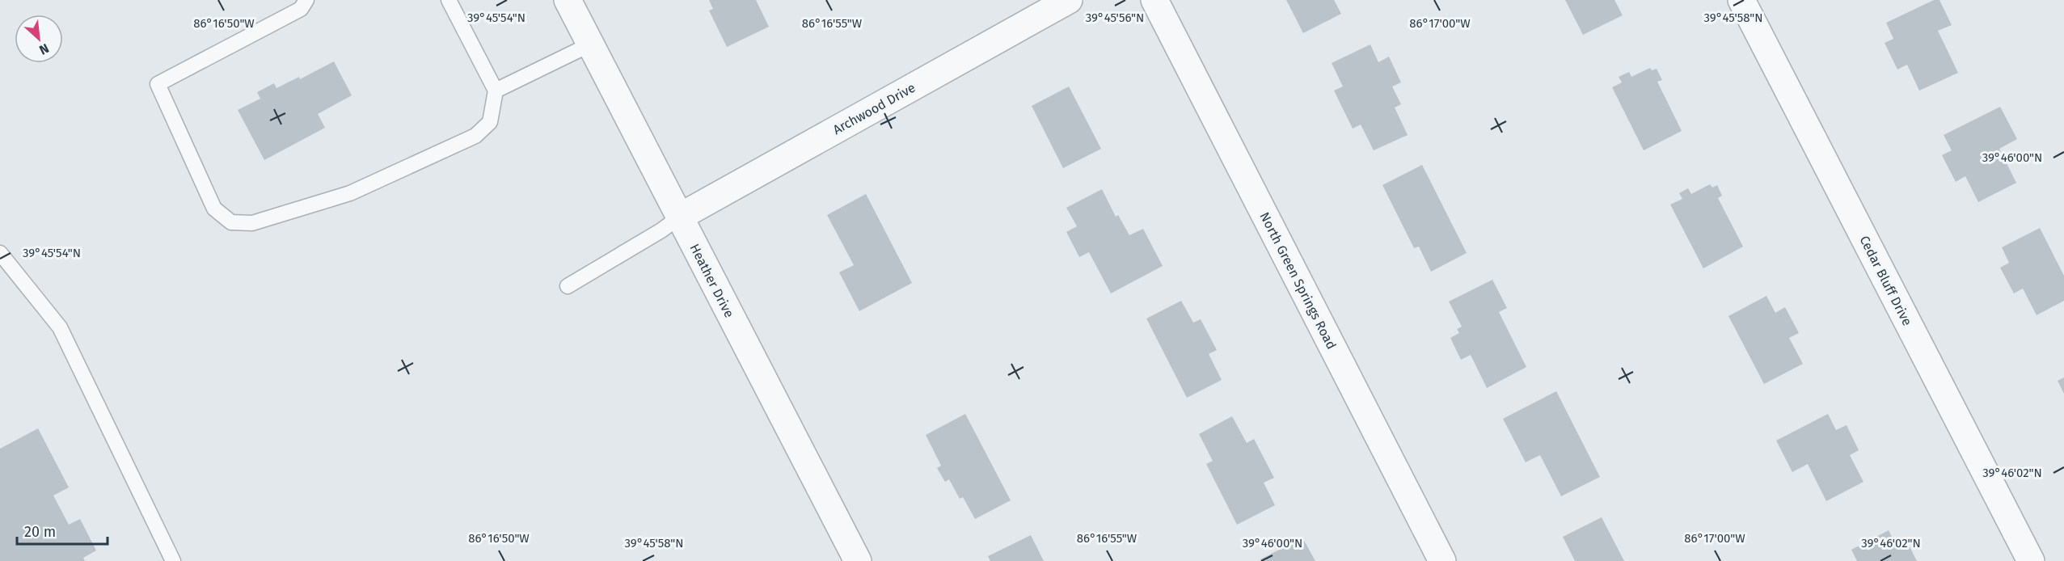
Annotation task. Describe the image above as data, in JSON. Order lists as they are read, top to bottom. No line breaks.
{"streets":{"street":["Archwood Drive","Heather Drive","North Green Springs Road","Cedar Bluff Drive"]},"crossings":[["Archwood Drive","Heather Drive"]],"scale_bar":"20 m","north":"bottom right","coordinates":["39°45'54\"N","39°45'56\"N","39°45'58\"N","86°16'50\"W","86°16'55\"W","86°17'00\"W","39°46'00\"N","39°46'02\"N"]}
